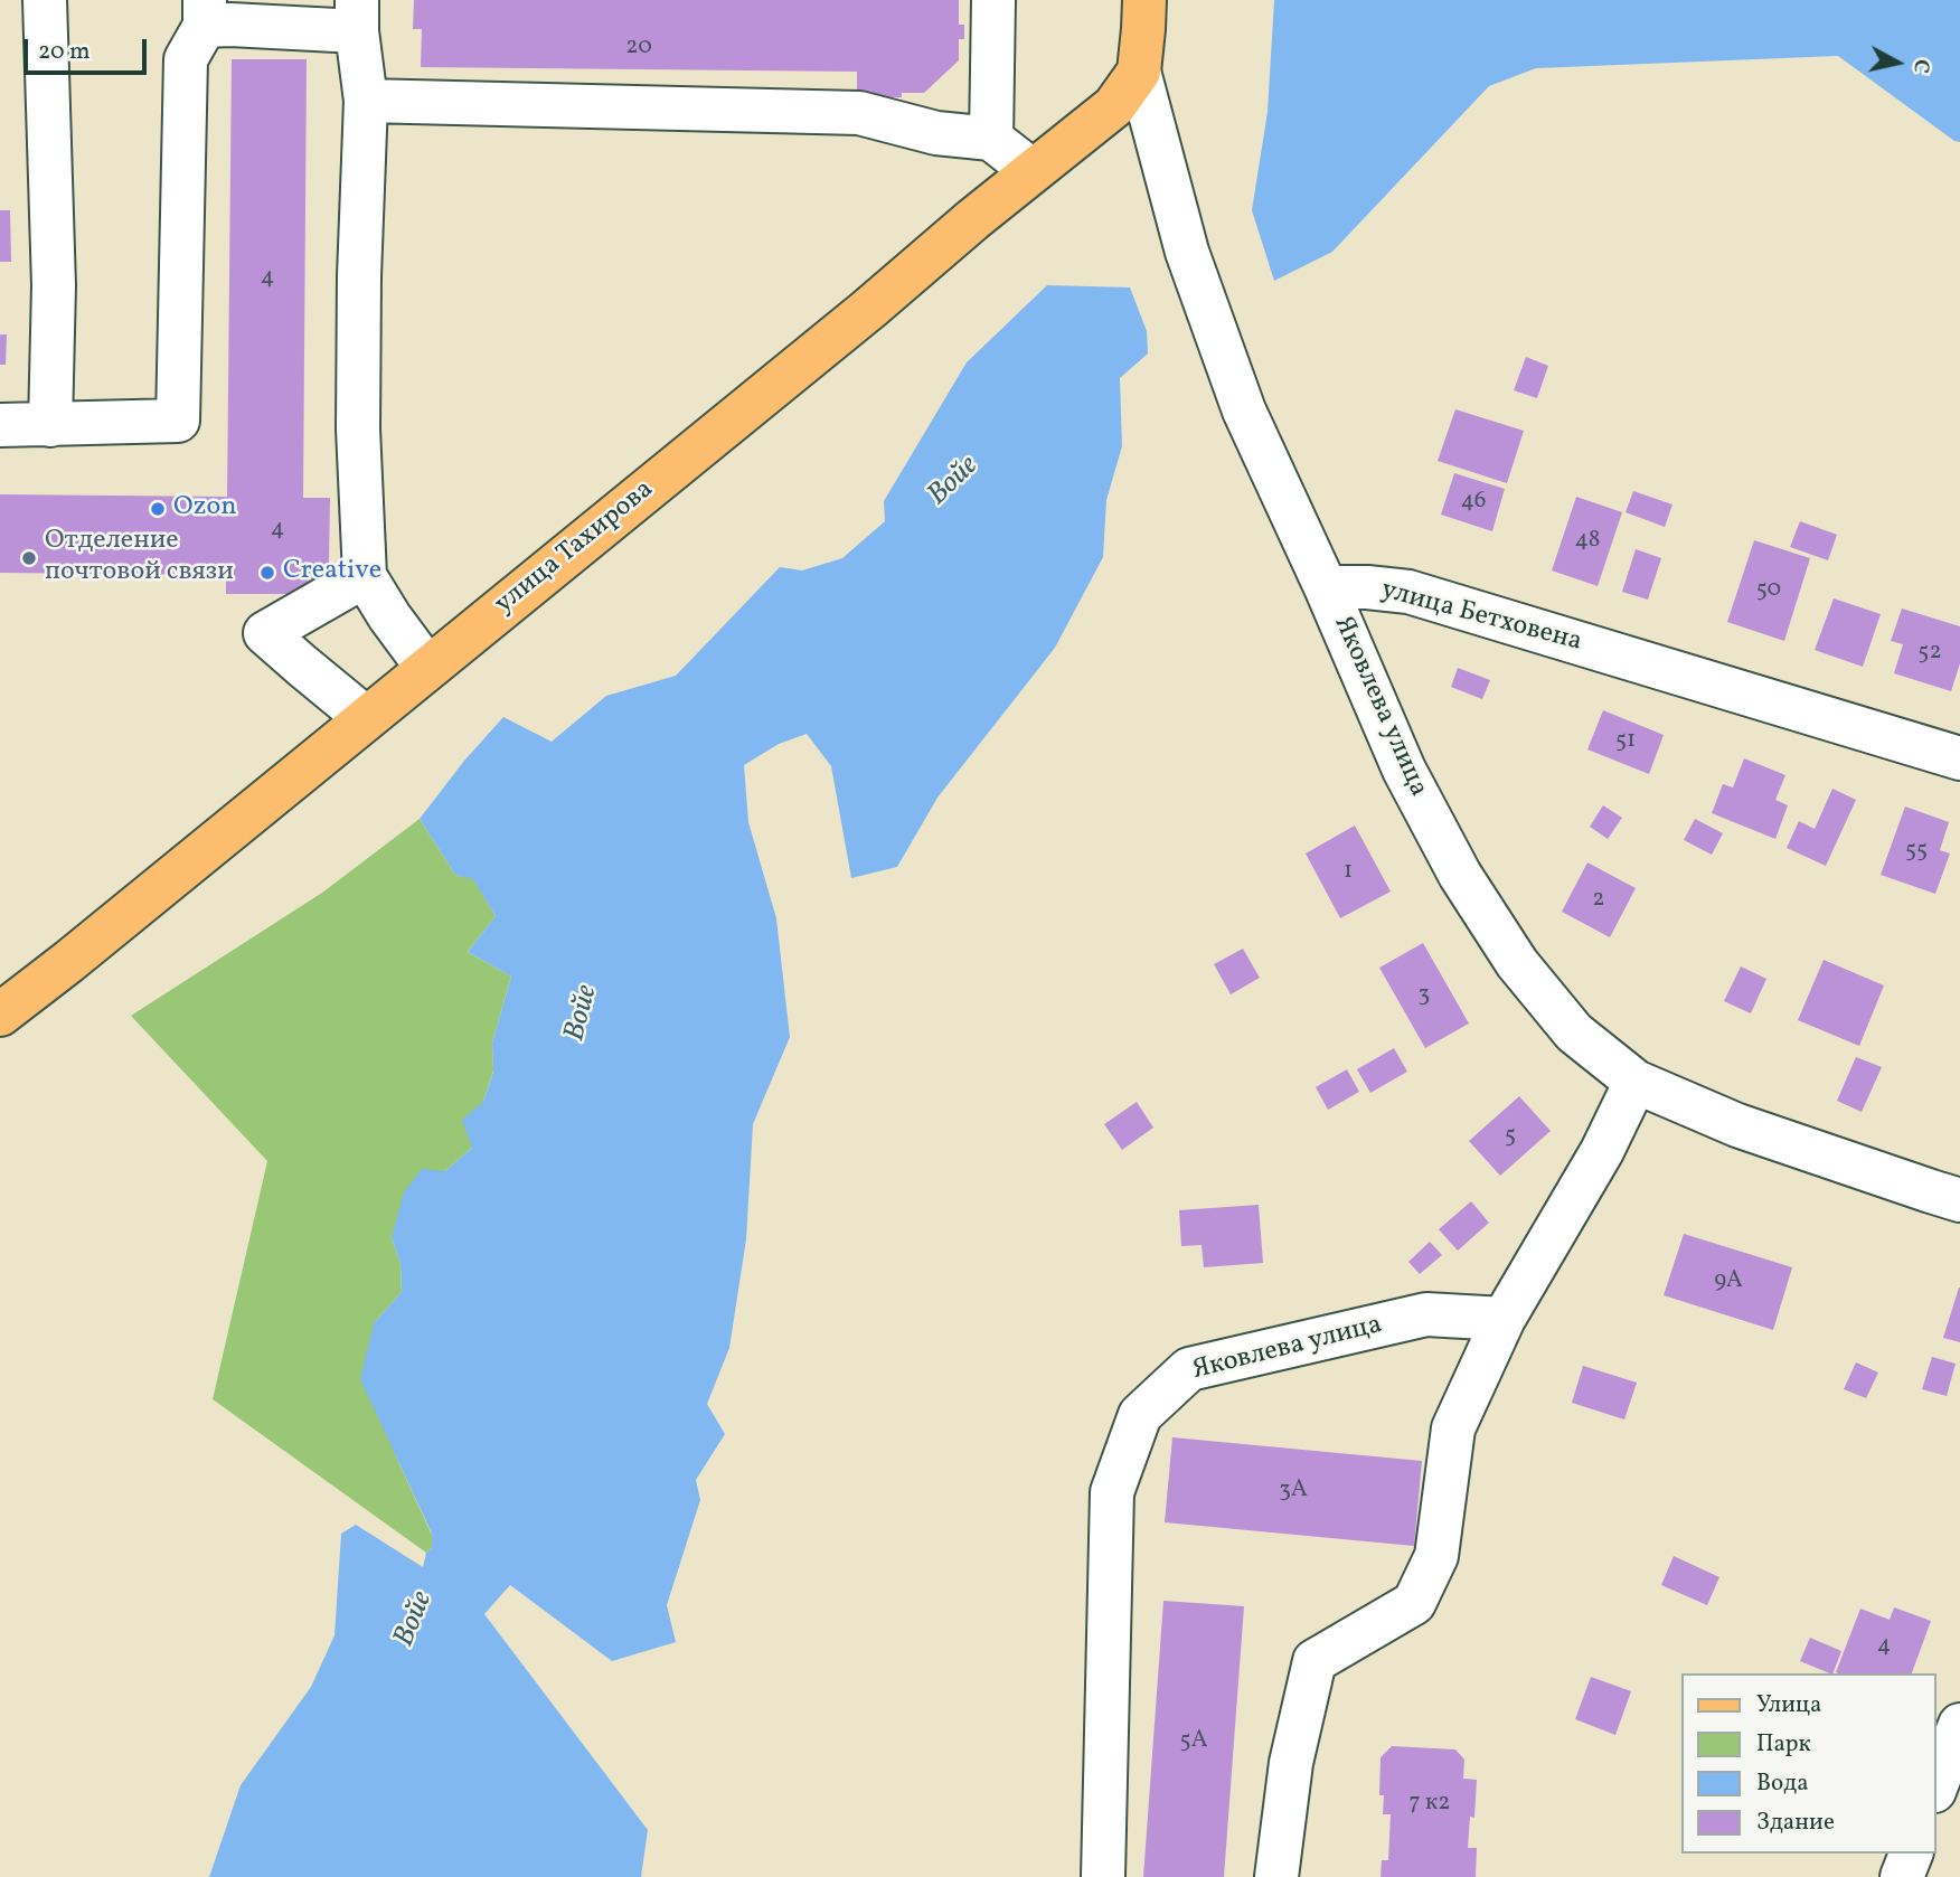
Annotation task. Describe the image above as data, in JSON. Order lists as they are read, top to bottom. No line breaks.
{"streets":{"main road":["улица Тахирова"],"street":["улица Бетховена","Яковлева улица"]},"crossings":[["улица Бетховена","Яковлева улица"]],"water":["Войе"],"places":["Ozon","Отделение почтовой связи","Creative"],"house_numbers":["20","4","46","4","48","50","52","51","55","1","2","3","5","9А","3А","4","5А","7 к2"],"legend":["Улица","Парк","Вода","Здание"],"scale_bar":"20 m","north":"right"}
